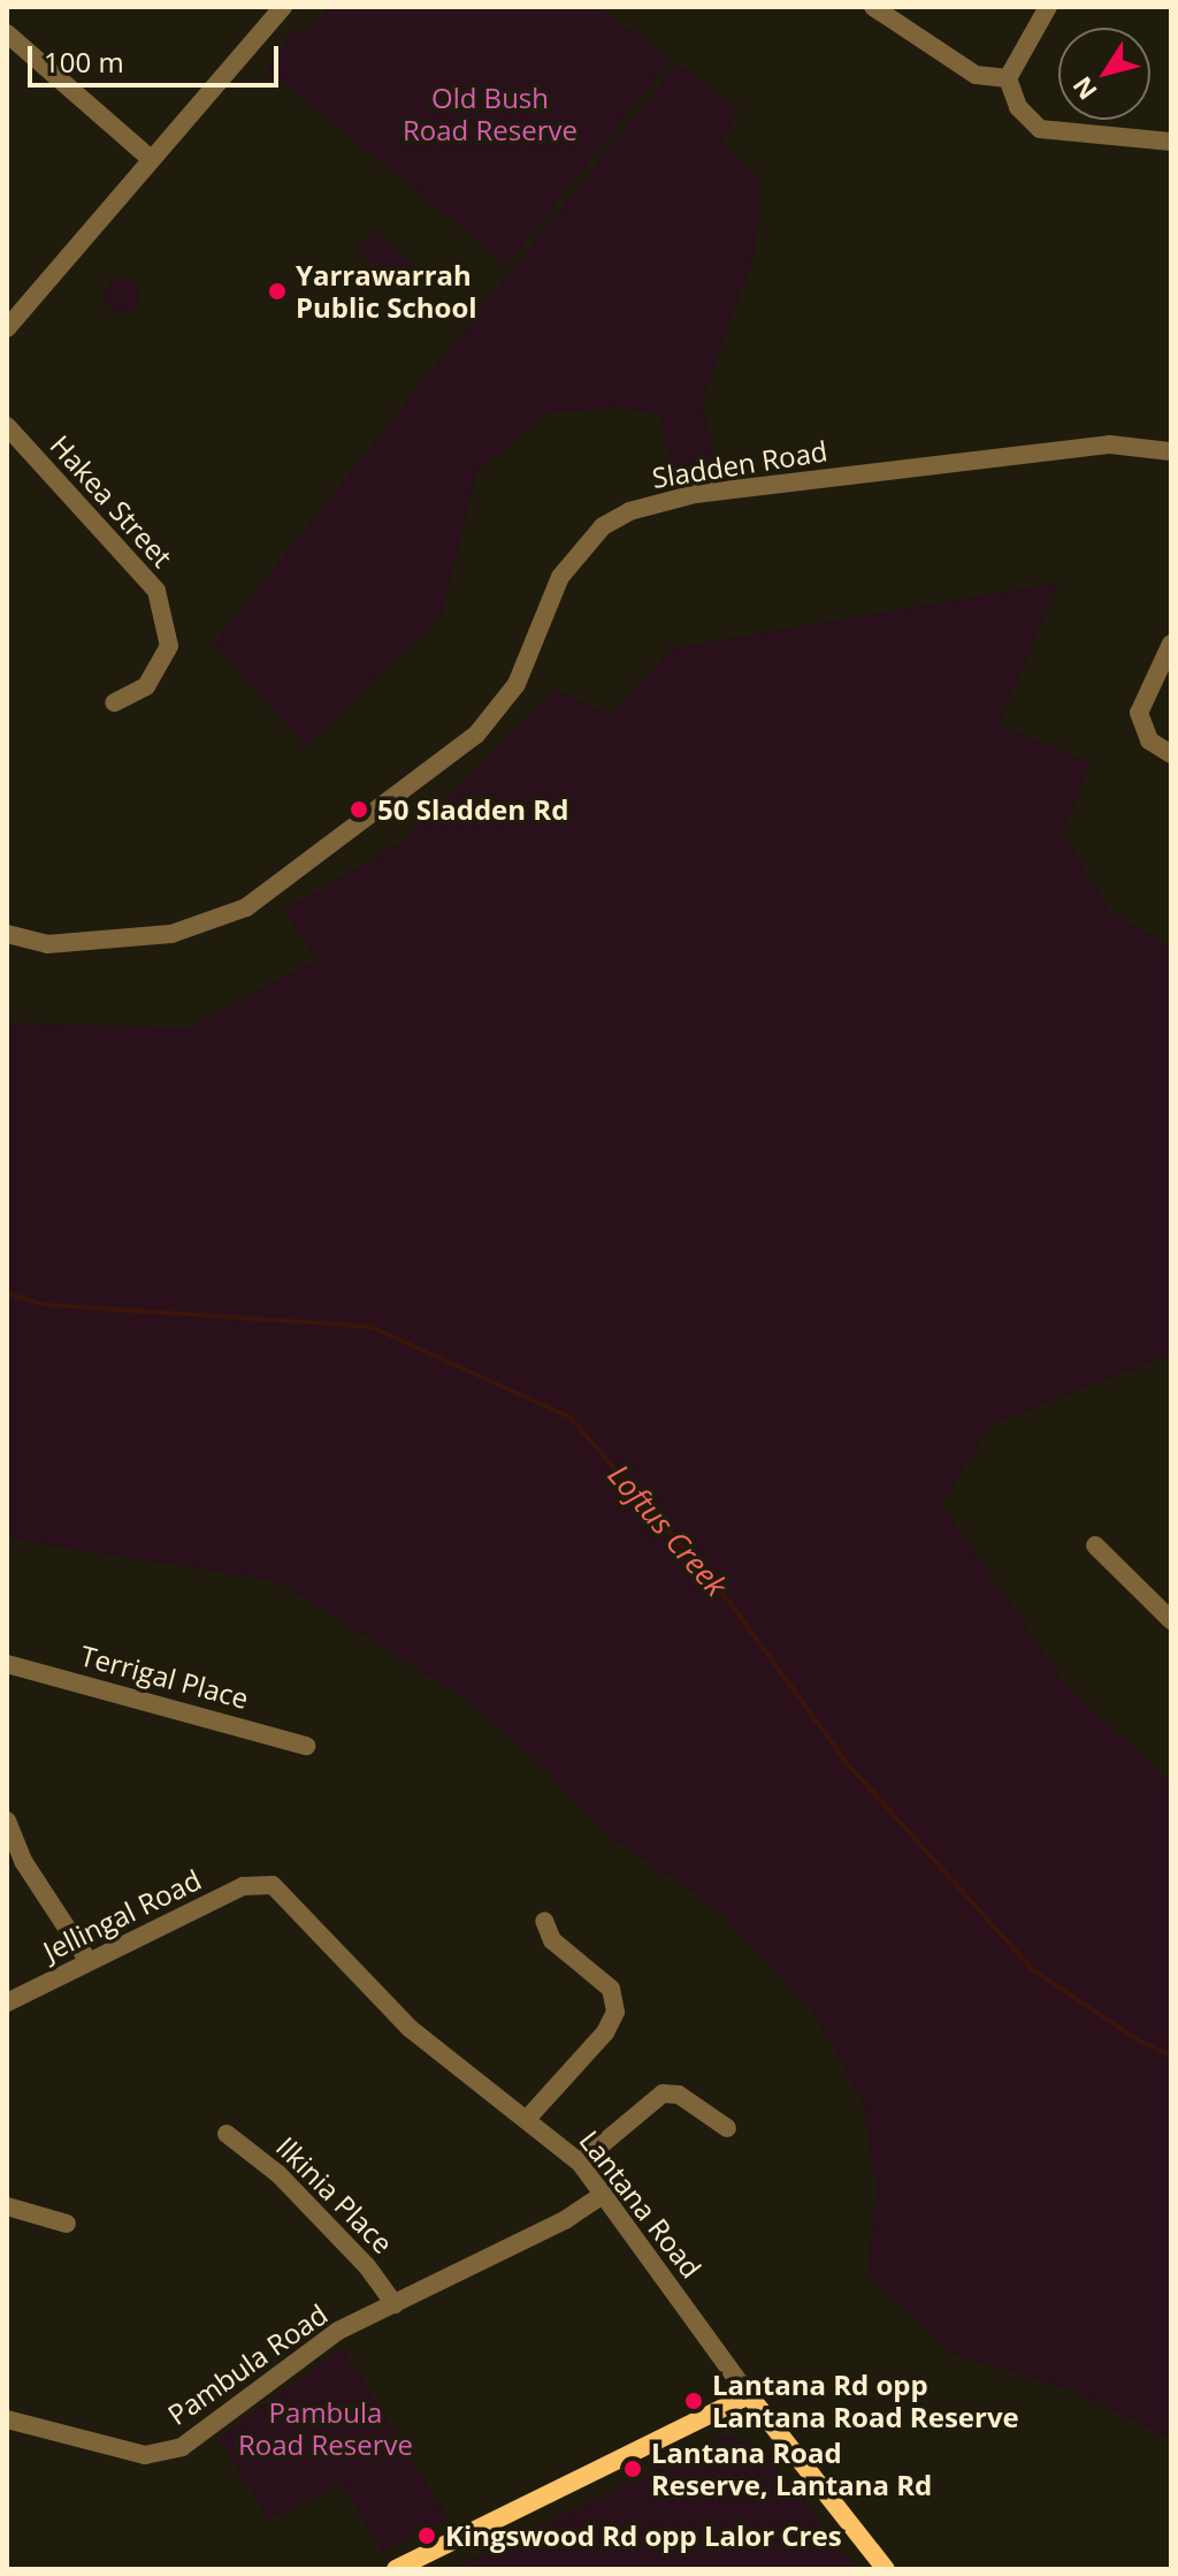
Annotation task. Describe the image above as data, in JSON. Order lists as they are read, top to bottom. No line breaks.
{"streets":{"street":["Sladden Road","Hakea Street","Terrigal Place","Jellingal Road","Ilkinia Place","Lantana Road","Pambula Road"]},"crossings":[["Jellingal Road","Lantana Road"],["Ilkinia Place","Pambula Road"],["Lantana Road","Pambula Road"]],"water":["Loftus Creek"],"parks":["Old Bush Road Reserve","Pambula Road Reserve"],"places":["Yarrawarrah Public School","50 Sladden Rd","Lantana Rd opp Lantana Road Reserve","Lantana Road Reserve, Lantana Rd","Kingswood Rd opp Lalor Cres"],"scale_bar":"100 m","north":"bottom left"}
